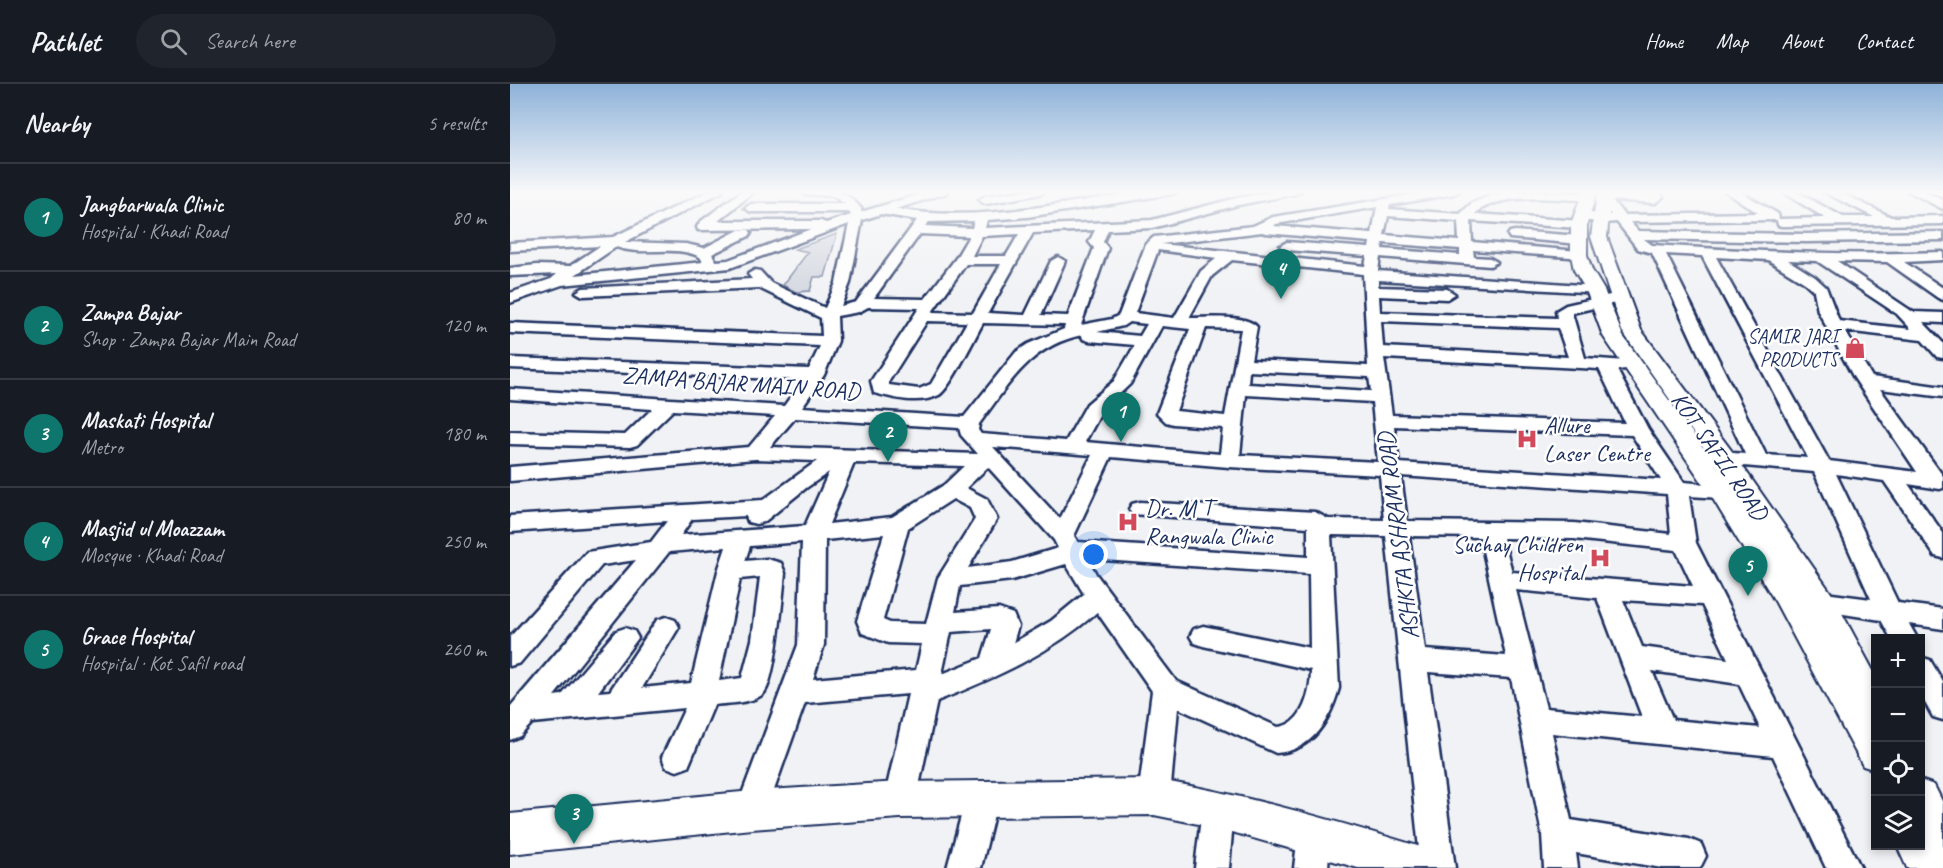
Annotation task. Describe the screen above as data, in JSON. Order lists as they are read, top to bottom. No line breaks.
{"streets":{"main road":["KOT SAFIL ROAD"],"street":["ZAMPA BAJAR MAIN ROAD","ASHKTA ASHRAM ROAD"]},"places":{"shop":["SAMIR JARI PRODUCTS"],"hospital":["Allure Laser Centre","Dr. M T Rangwala Clinic","Suchay Children Hospital"]},"page":{"header":"Pathlet","search":"Search here","nav":["Home","Map","About","Contact"],"heading":["Nearby","5 results"],"list":[{"mark":"1","name":"Jangbarwala Clinic","note":"Hospital · Khadi Road","value":"80 m"},{"mark":"2","name":"Zampa Bajar","note":"Shop · Zampa Bajar Main Road","value":"120 m"},{"mark":"3","name":"Maskati Hospital","note":"Metro","value":"180 m"},{"mark":"4","name":"Masjid ul Moazzam","note":"Mosque · Khadi Road","value":"250 m"},{"mark":"5","name":"Grace Hospital","note":"Hospital · Kot Safil road","value":"260 m"}],"pins":["4","1","2","5","3"],"map_buttons":["+","−"]}}
